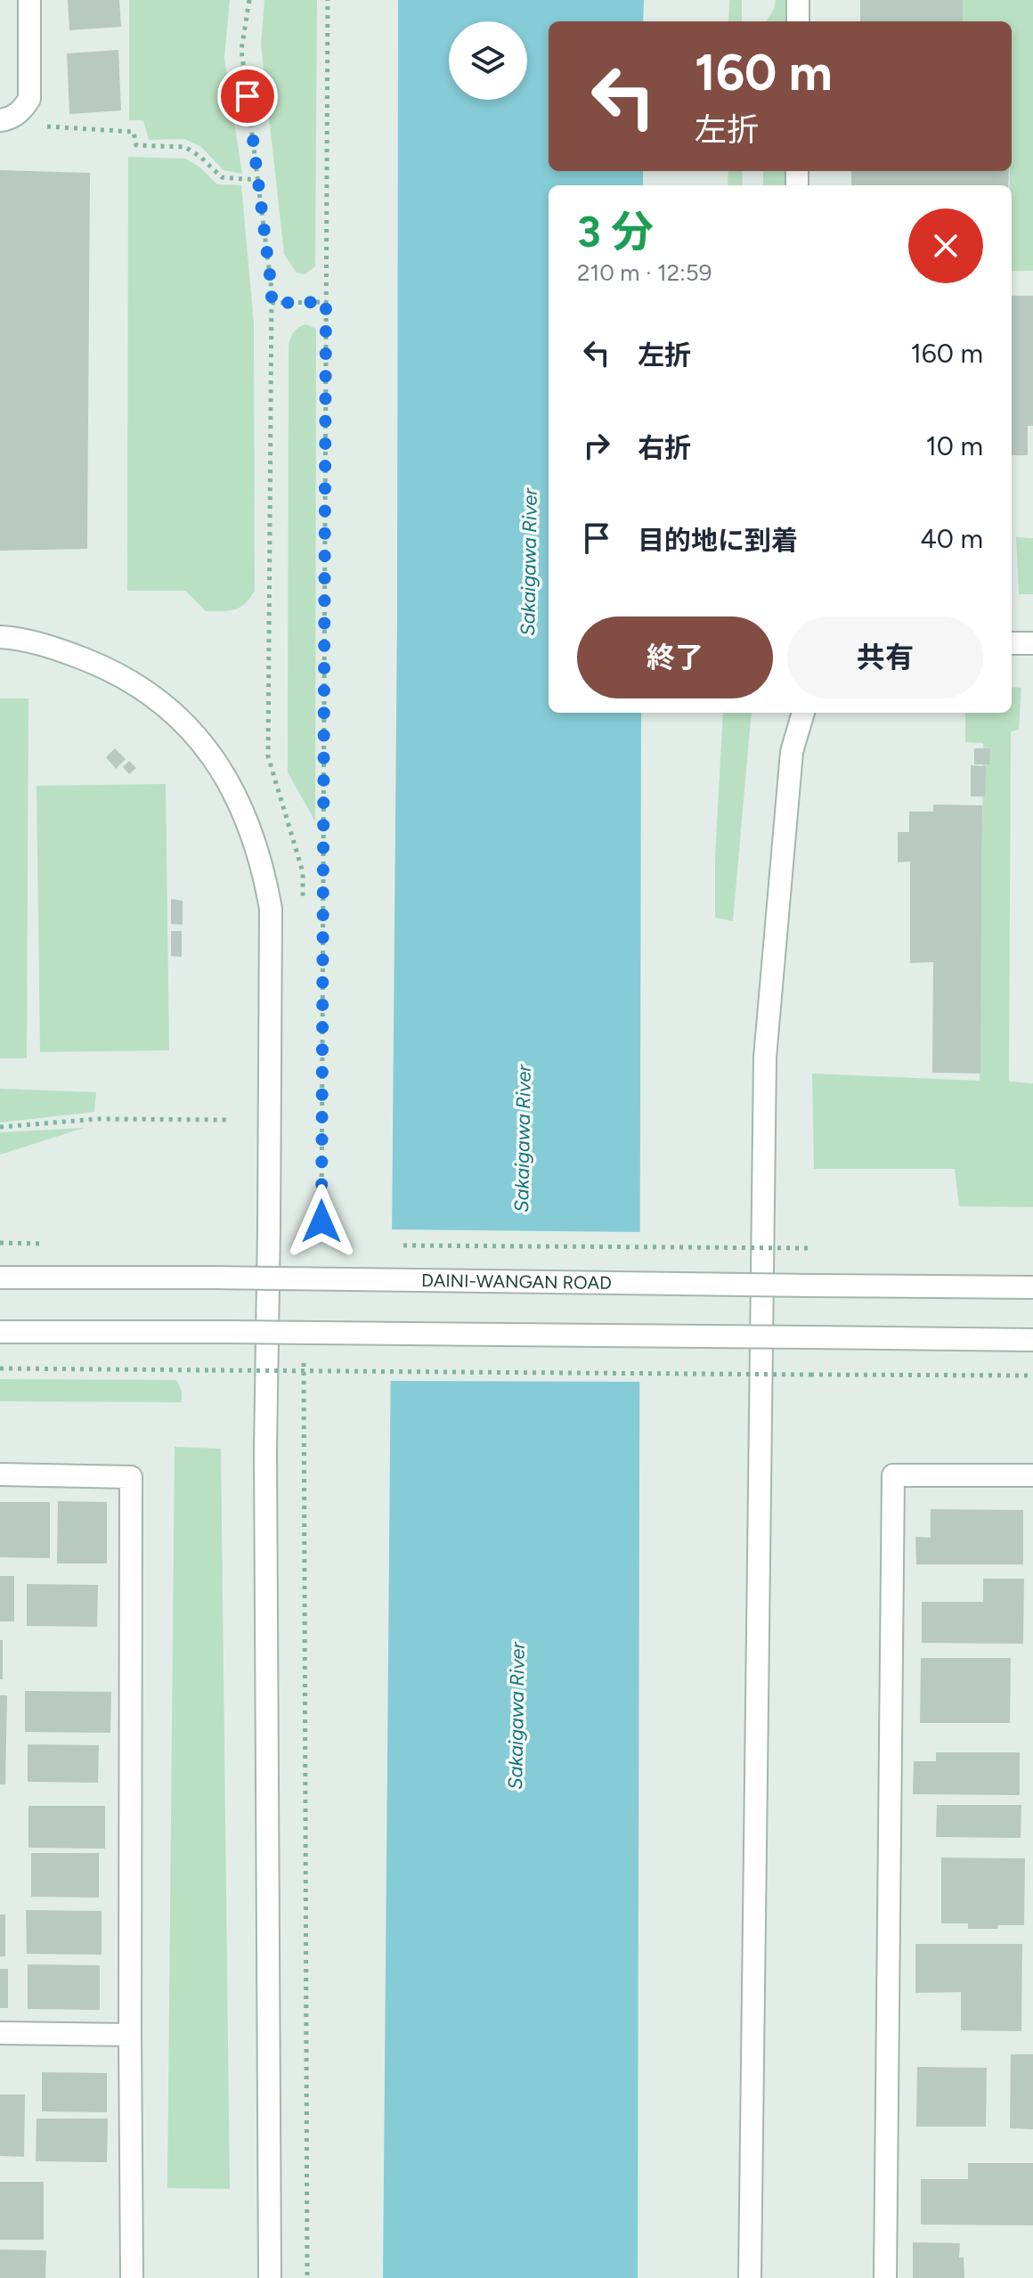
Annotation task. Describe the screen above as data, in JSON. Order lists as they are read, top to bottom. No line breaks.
{"streets":{"street":["DAINI-WANGAN ROAD"]},"water":["Sakaigawa River"],"page":{"turn":["160 m","左折"],"heading":["3 分","210 m · 12:59"],"list":[{"name":"左折","value":"160 m"},{"name":"右折","value":"10 m"},{"name":"目的地に到着","value":"40 m"}],"buttons":["終了","共有"]}}
